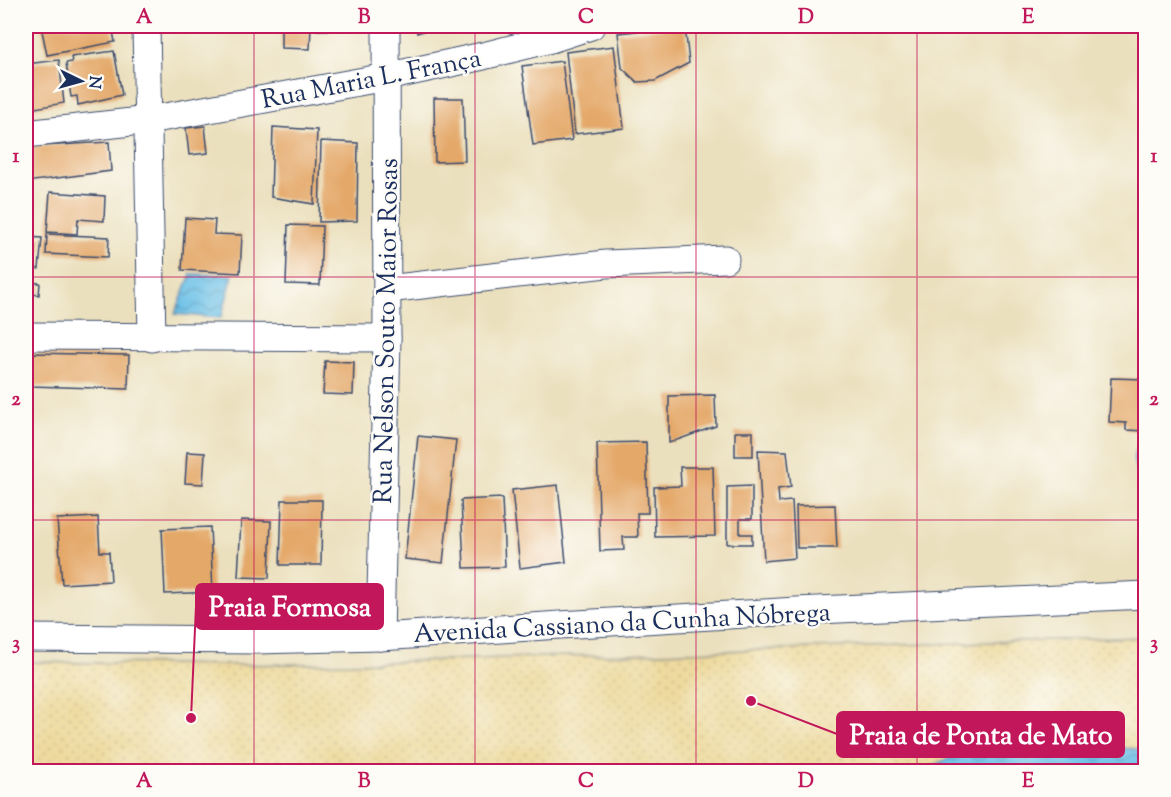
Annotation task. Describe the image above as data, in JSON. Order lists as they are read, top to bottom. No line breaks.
{"streets":{"street":["Rua Maria L. França","Rua Nelson Souto Maior Rosas","Avenida Cassiano da Cunha Nóbrega"]},"crossings":[["Rua Maria L. França","Rua Nelson Souto Maior Rosas"],["Rua Nelson Souto Maior Rosas","Avenida Cassiano da Cunha Nóbrega"]],"places":["Praia de Ponta de Mato","Praia Formosa"],"north":"right","grid":{"columns":["A","B","C","D","E"],"rows":["1","2","3"]}}
